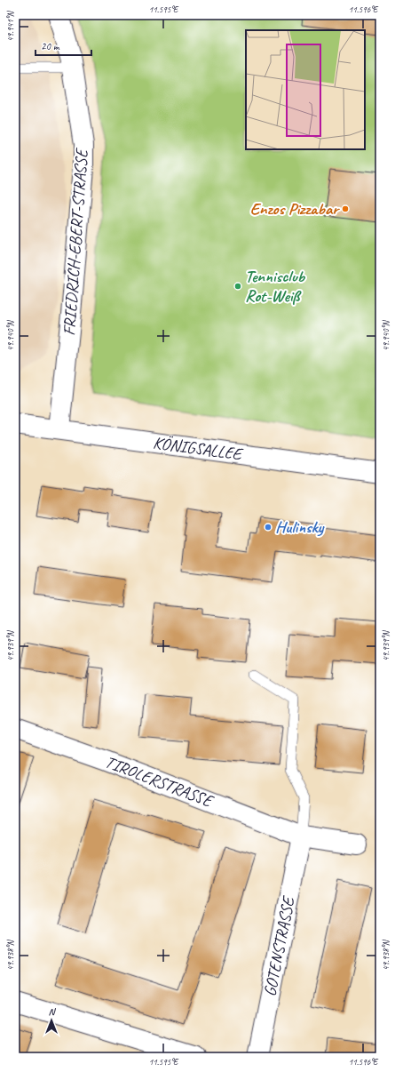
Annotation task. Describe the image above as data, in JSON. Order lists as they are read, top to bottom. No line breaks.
{"streets":{"street":["FRIEDRICH-EBERT-STRASSE","KÖNIGSALLEE","TIROLERSTRASSE","GOTENSTRASSE"]},"crossings":[["FRIEDRICH-EBERT-STRASSE","KÖNIGSALLEE"],["TIROLERSTRASSE","GOTENSTRASSE"]],"places":["Enzos Pizzabar","Tennisclub Rot-Weiß","Hulinsky"],"scale_bar":"20 m","north":"top","coordinates":["11.595°E","11.596°E","49.941°N","49.940°N","49.939°N","49.938°N"]}
